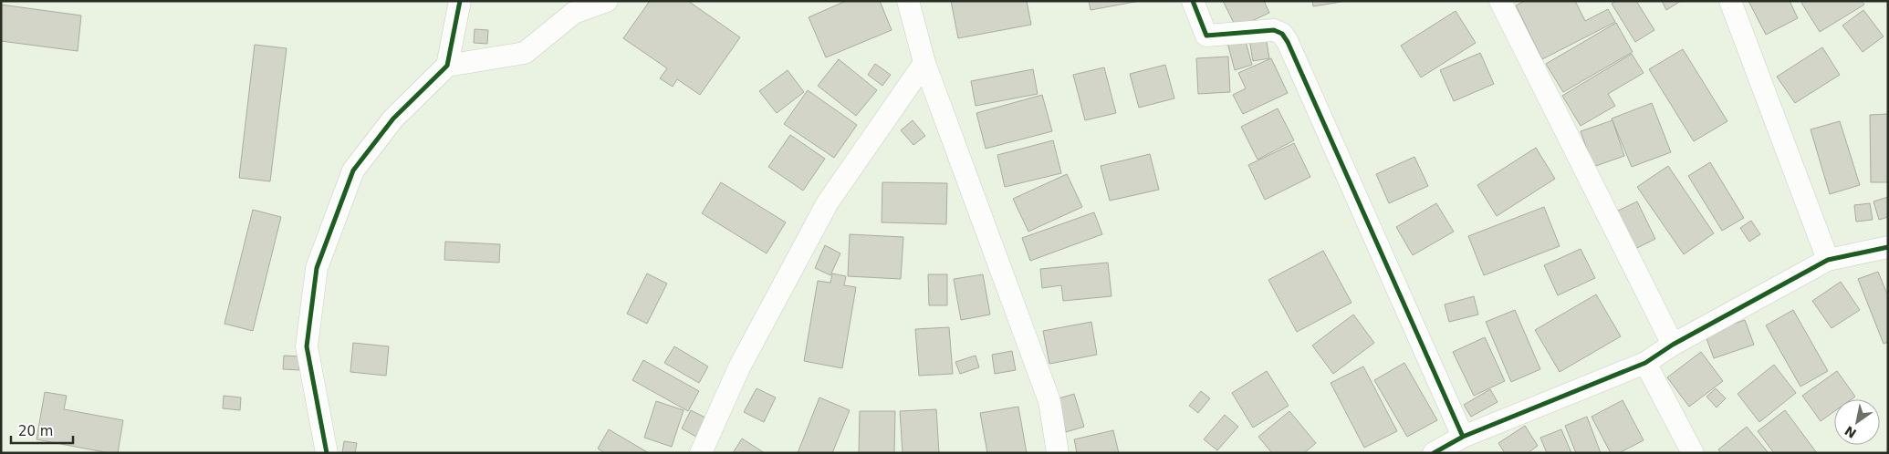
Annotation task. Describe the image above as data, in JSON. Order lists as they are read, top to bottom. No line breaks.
{"scale_bar":"20 m","north":"bottom left"}
